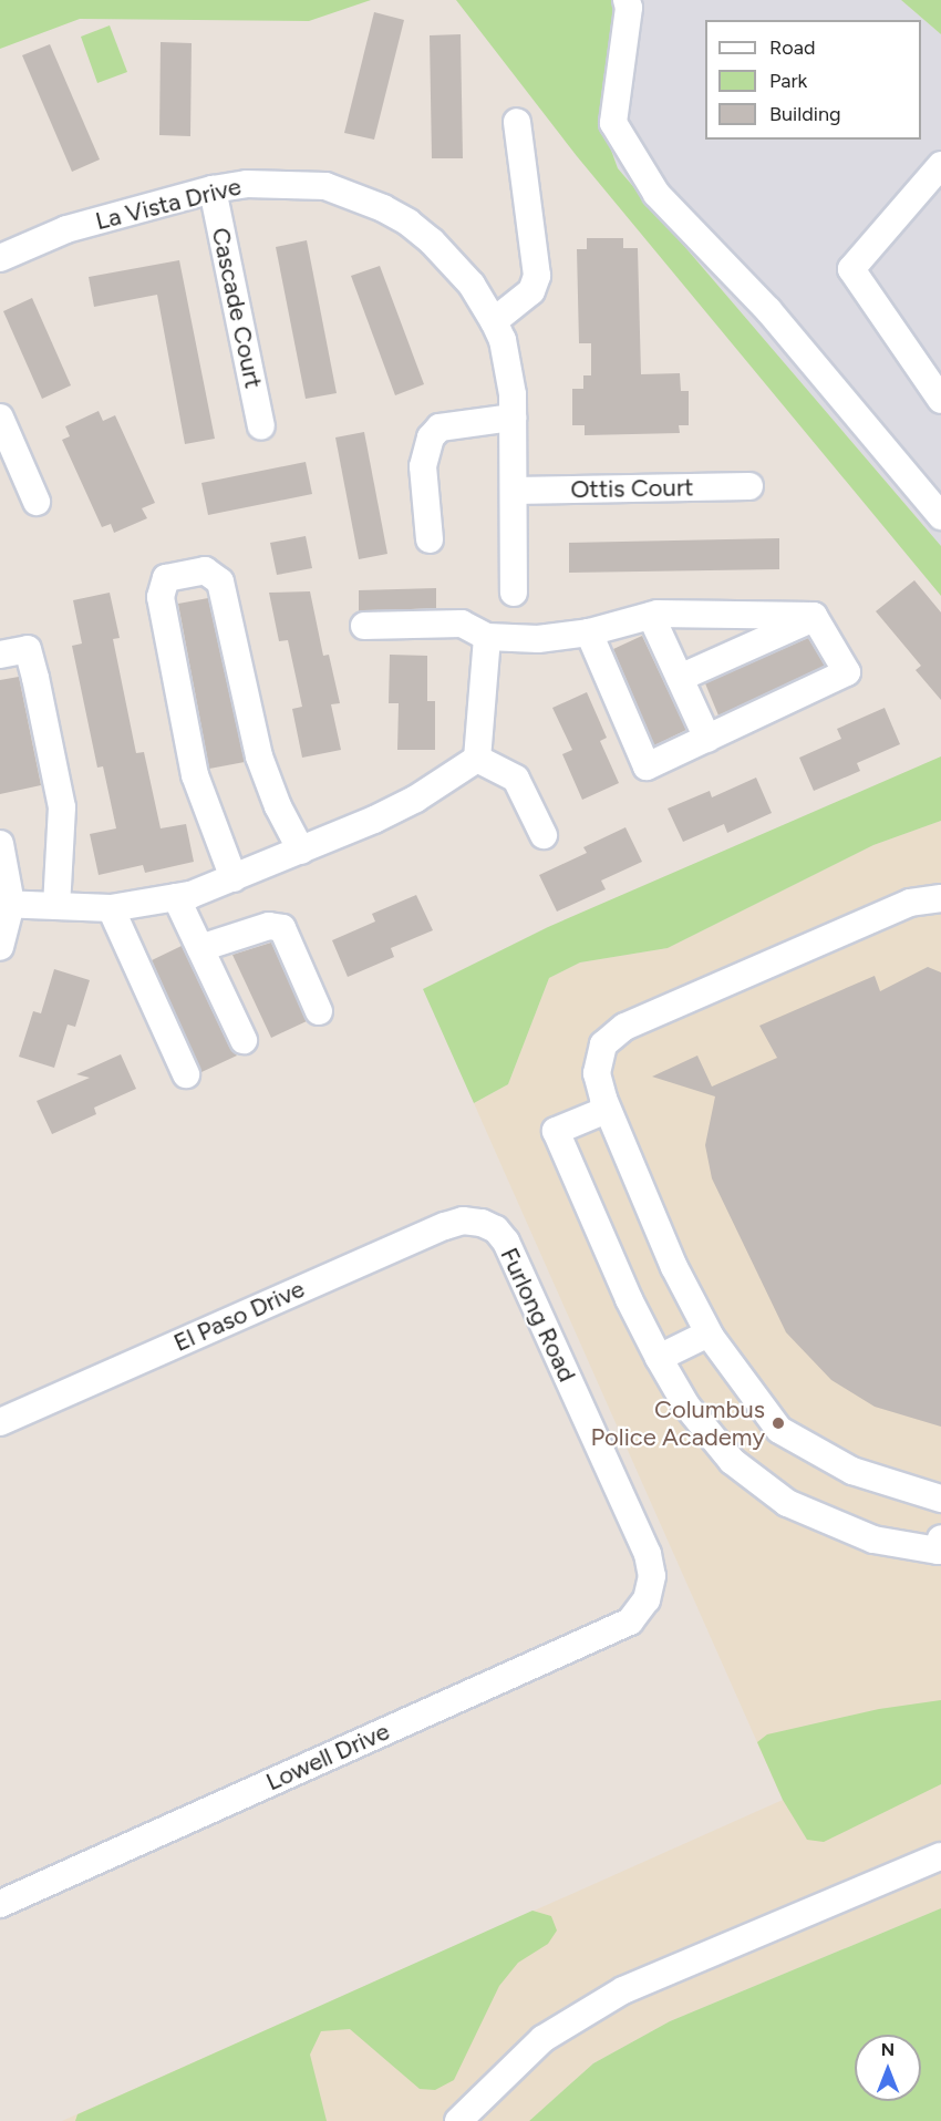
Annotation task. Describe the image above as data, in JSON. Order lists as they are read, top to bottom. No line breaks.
{"streets":{"street":["La Vista Drive","Cascade Court","Ottis Court","Furlong Road","El Paso Drive","Lowell Drive"]},"crossings":[["La Vista Drive","Cascade Court"],["La Vista Drive","Ottis Court"],["Furlong Road","El Paso Drive"],["Furlong Road","Lowell Drive"]],"places":["Columbus Police Academy"],"legend":["Road","Park","Building"],"north":"top"}
